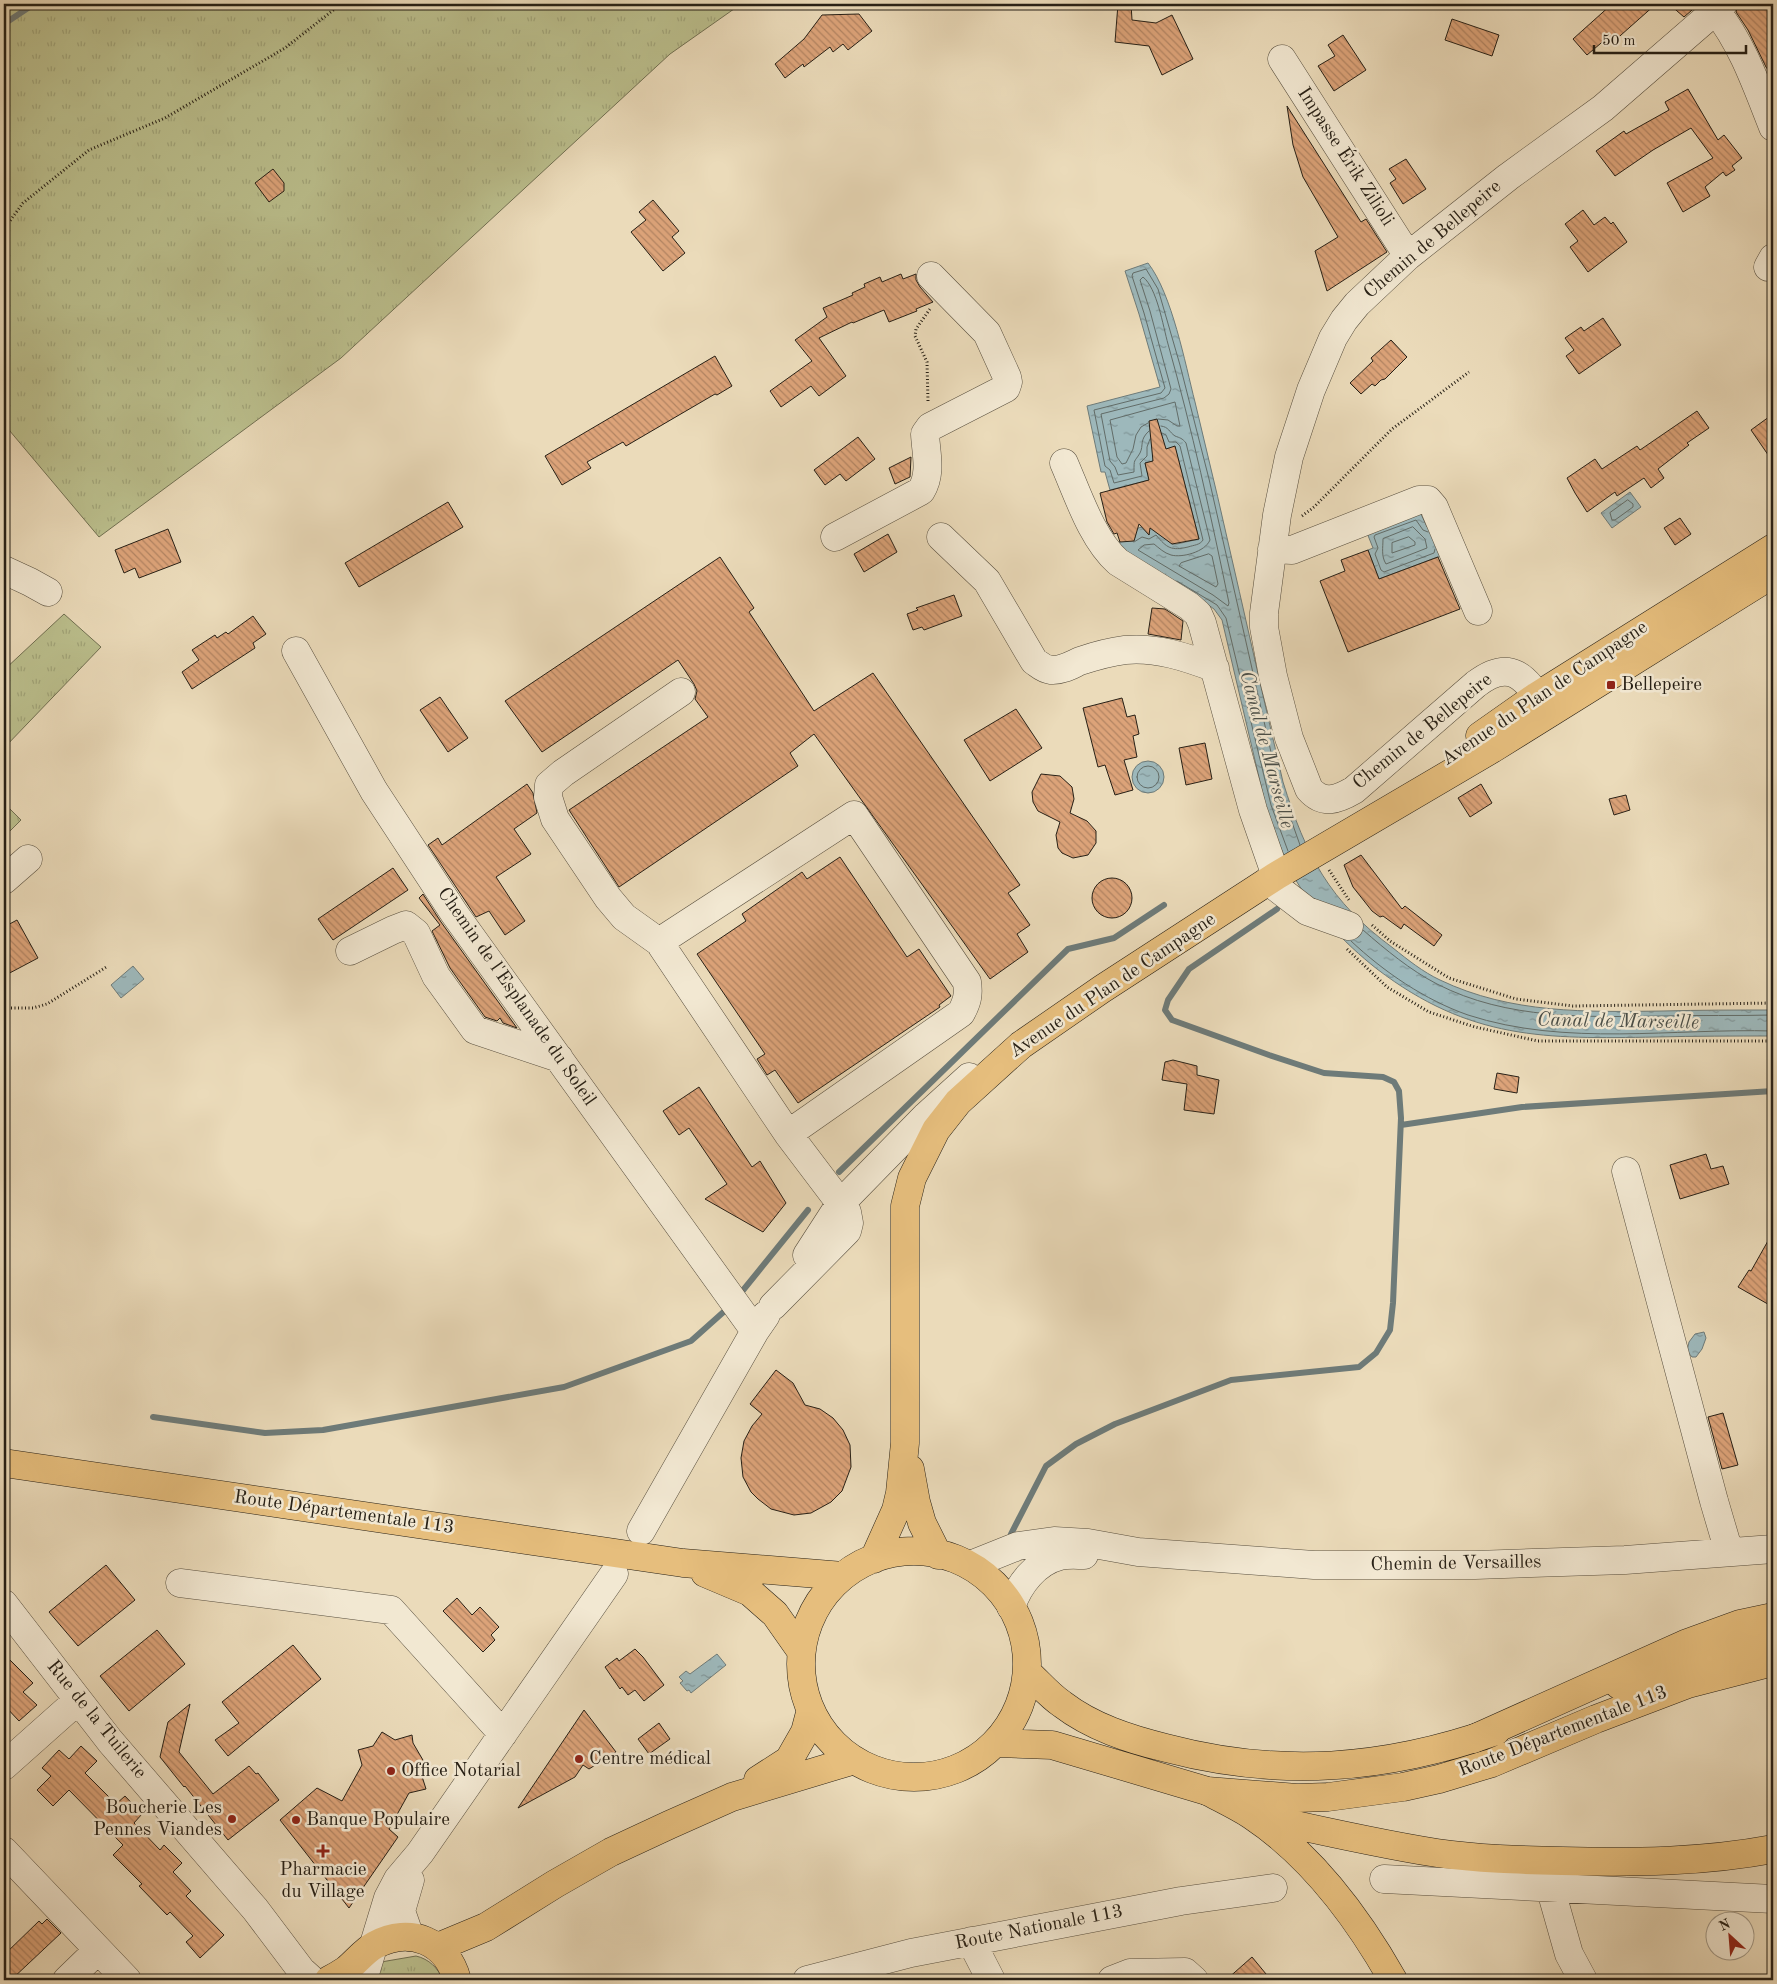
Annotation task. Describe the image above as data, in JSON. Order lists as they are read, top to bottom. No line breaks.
{"streets":{"main road":["Avenue du Plan de Campagne","Route Départementale 113"],"street":["Impasse Érik Zilioli","Chemin de Bellepeire","Chemin de l'Esplanade du Soleil","Chemin de Versailles","Rue de la Tuilerie","Route Nationale 113"]},"crossings":[["Impasse Érik Zilioli","Chemin de Bellepeire"],["Chemin de Bellepeire","Avenue du Plan de Campagne"]],"water":["Canal de Marseille"],"places":{"transit":["Bellepeire"],"other":["Centre médical","Office Notarial","Boucherie Les Pennes Viandes","Banque Populaire"],"health":["Pharmacie du Village"]},"scale_bar":"50 m","north":"top left"}
